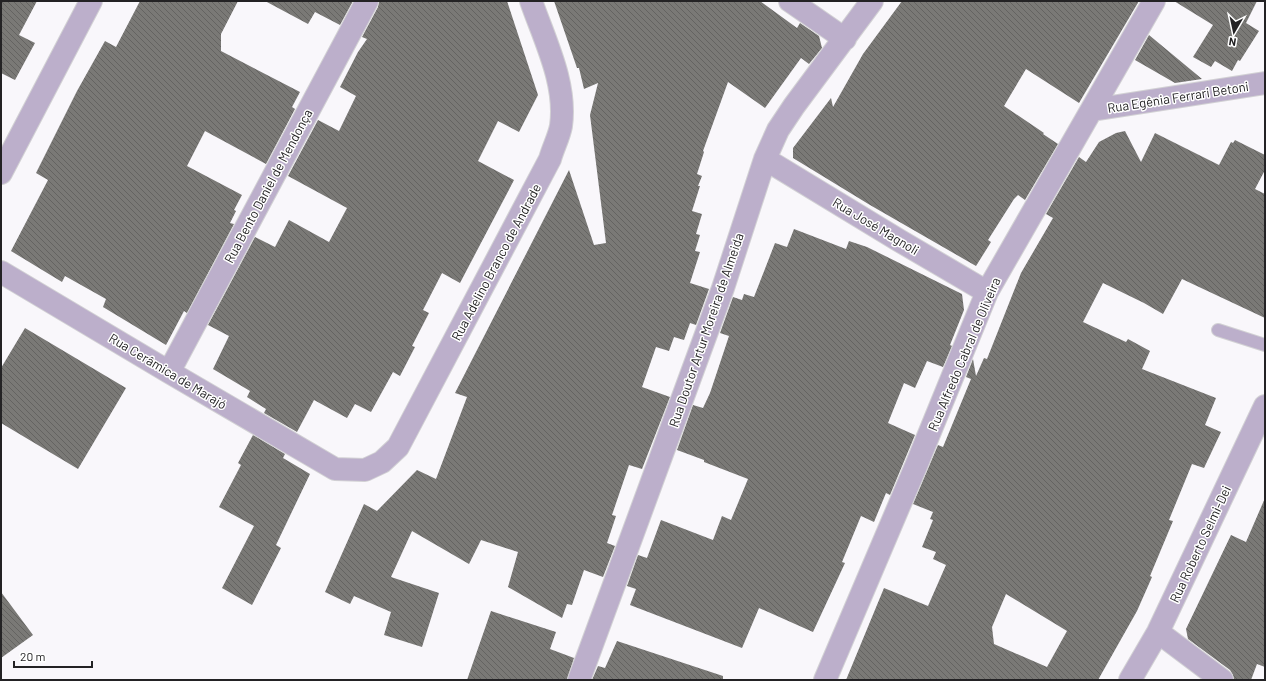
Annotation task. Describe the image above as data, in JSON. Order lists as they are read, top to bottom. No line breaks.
{"streets":{"street":["Rua Egênia Ferrari Betoni","Rua Bento Daniel de Mendonça","Rua José Magnoli","Rua Adelino Branco de Andrade","Rua Doutor Artur Moreira de Almeida","Rua Alfredo Cabral de Oliveira","Rua Cerâmica de Marajó","Rua Roberto Selmi-Dei"]},"crossings":[["Rua Egênia Ferrari Betoni","Rua Alfredo Cabral de Oliveira"],["Rua Bento Daniel de Mendonça","Rua Cerâmica de Marajó"],["Rua José Magnoli","Rua Doutor Artur Moreira de Almeida"],["Rua José Magnoli","Rua Alfredo Cabral de Oliveira"],["Rua Adelino Branco de Andrade","Rua Cerâmica de Marajó"]],"scale_bar":"20 m","north":"bottom"}
